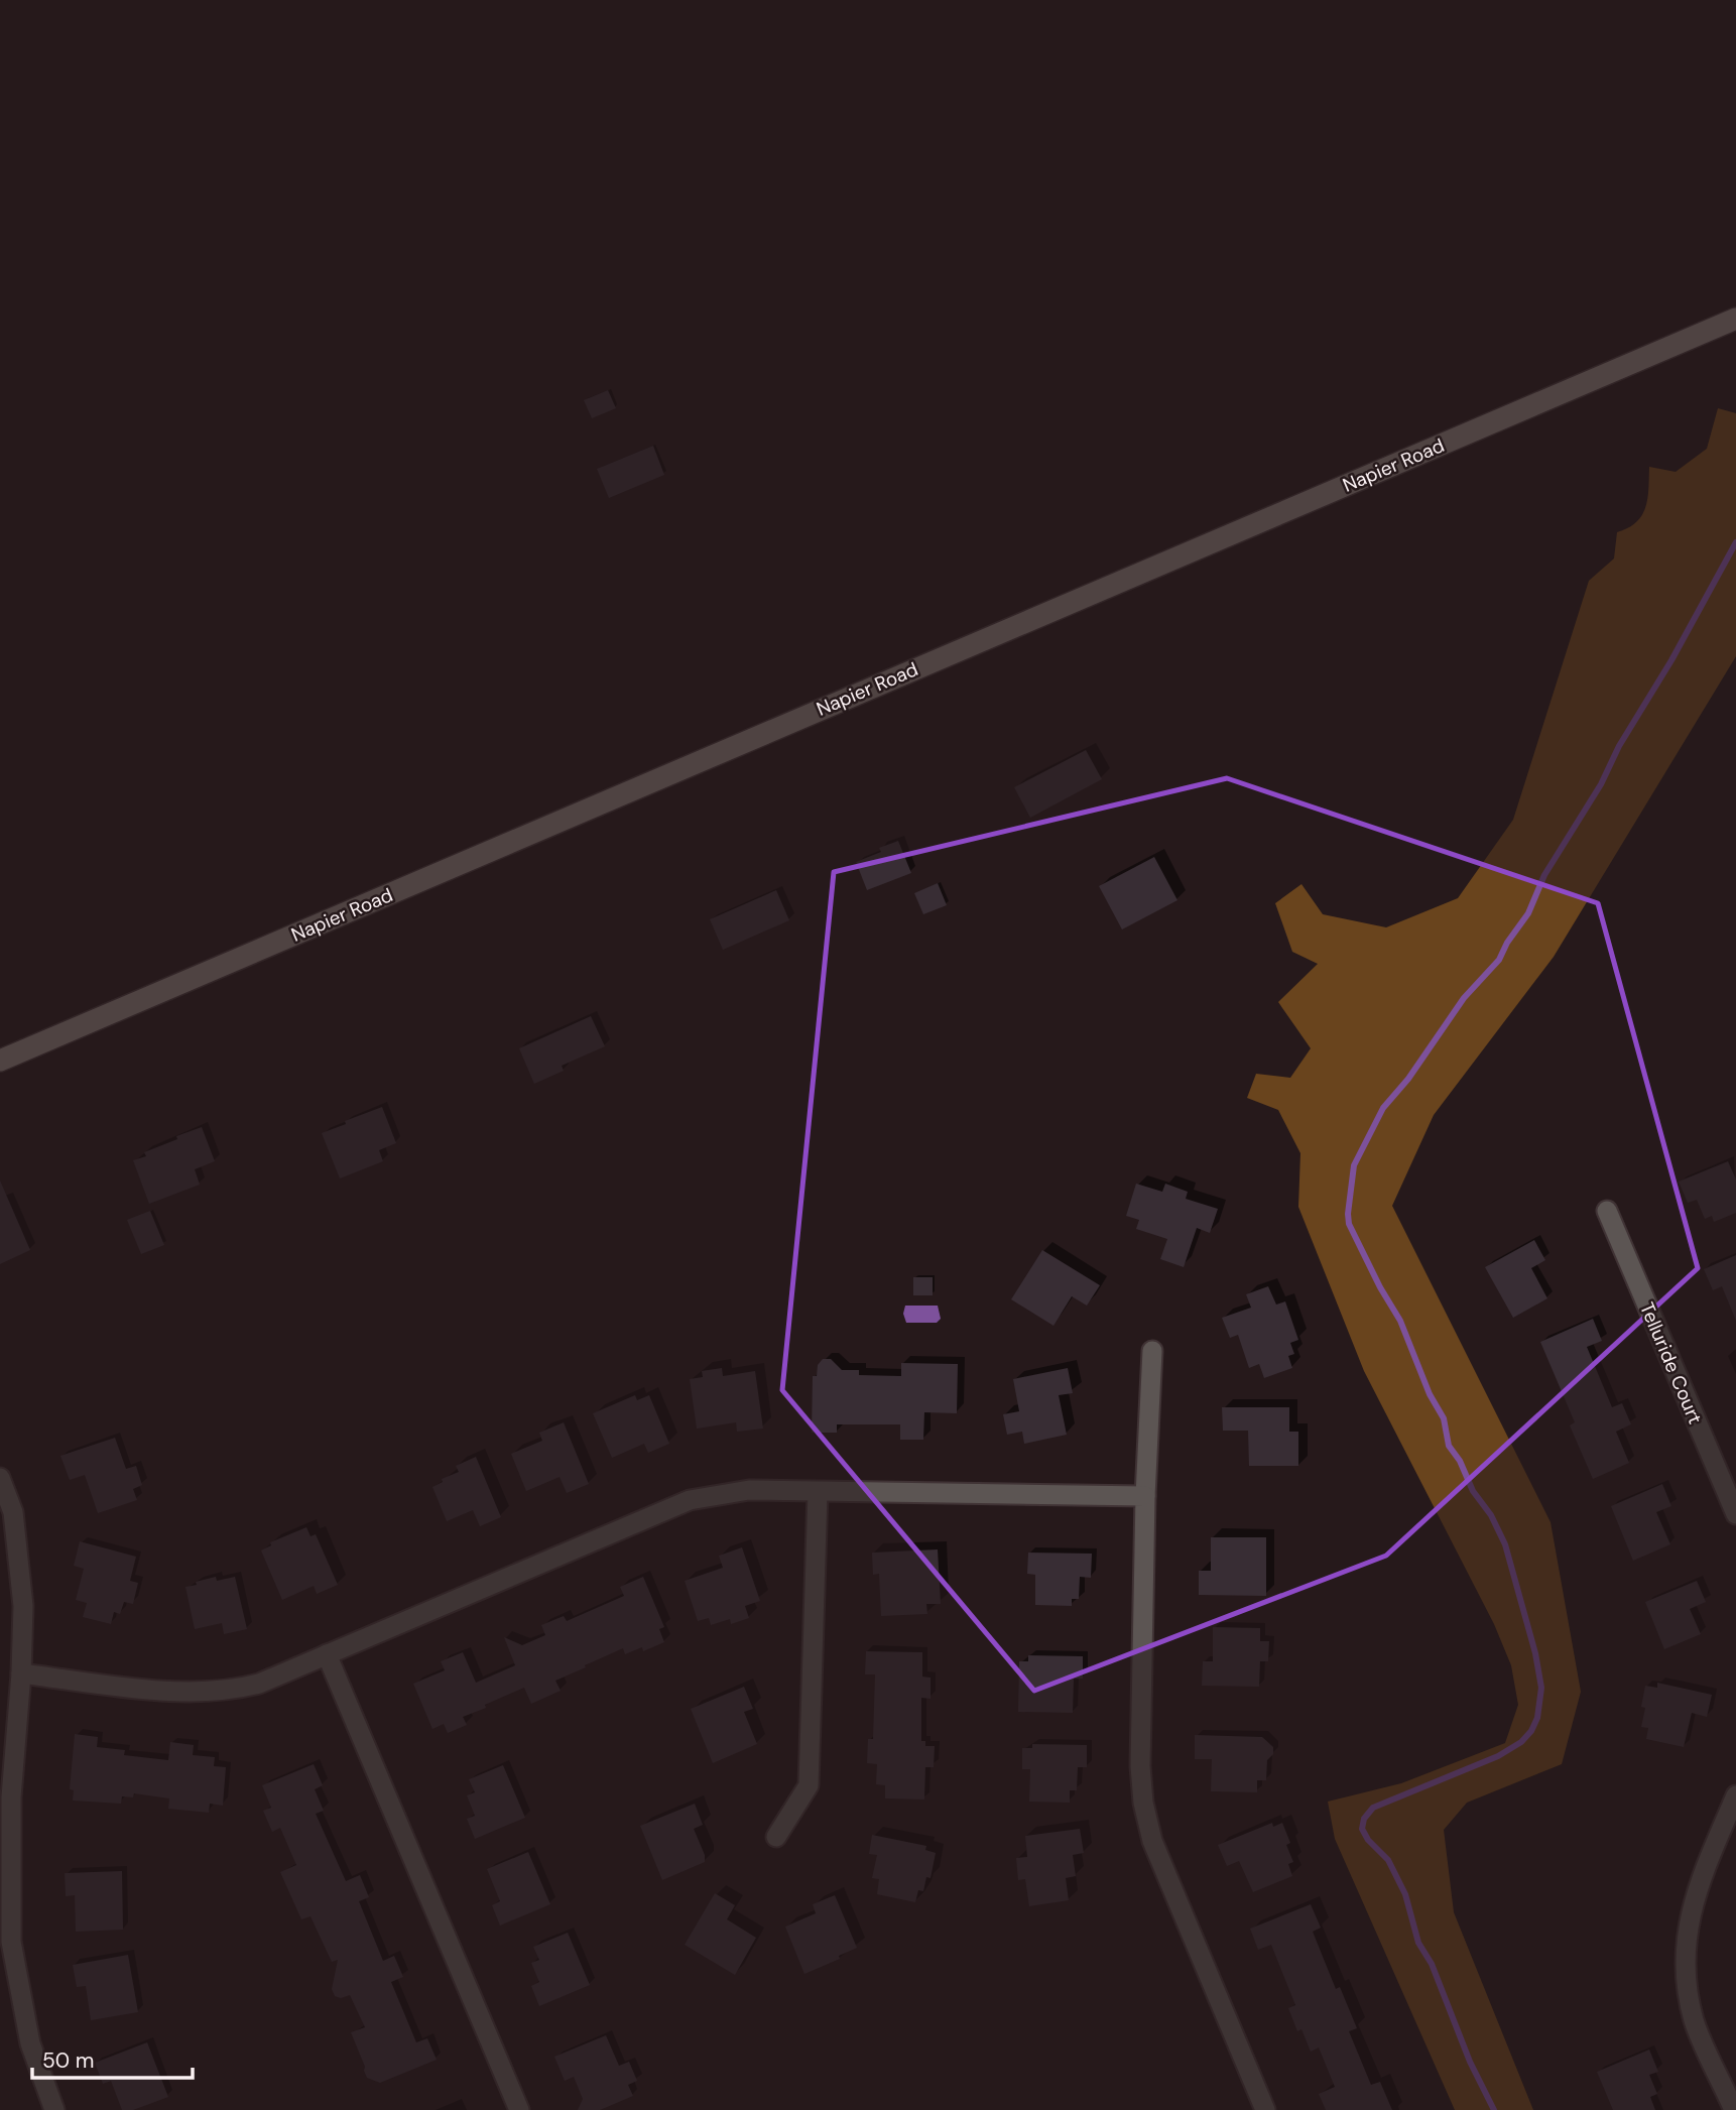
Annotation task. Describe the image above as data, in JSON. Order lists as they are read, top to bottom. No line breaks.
{"streets":{"street":["Napier Road","Telluride Court"]},"scale_bar":"50 m"}
